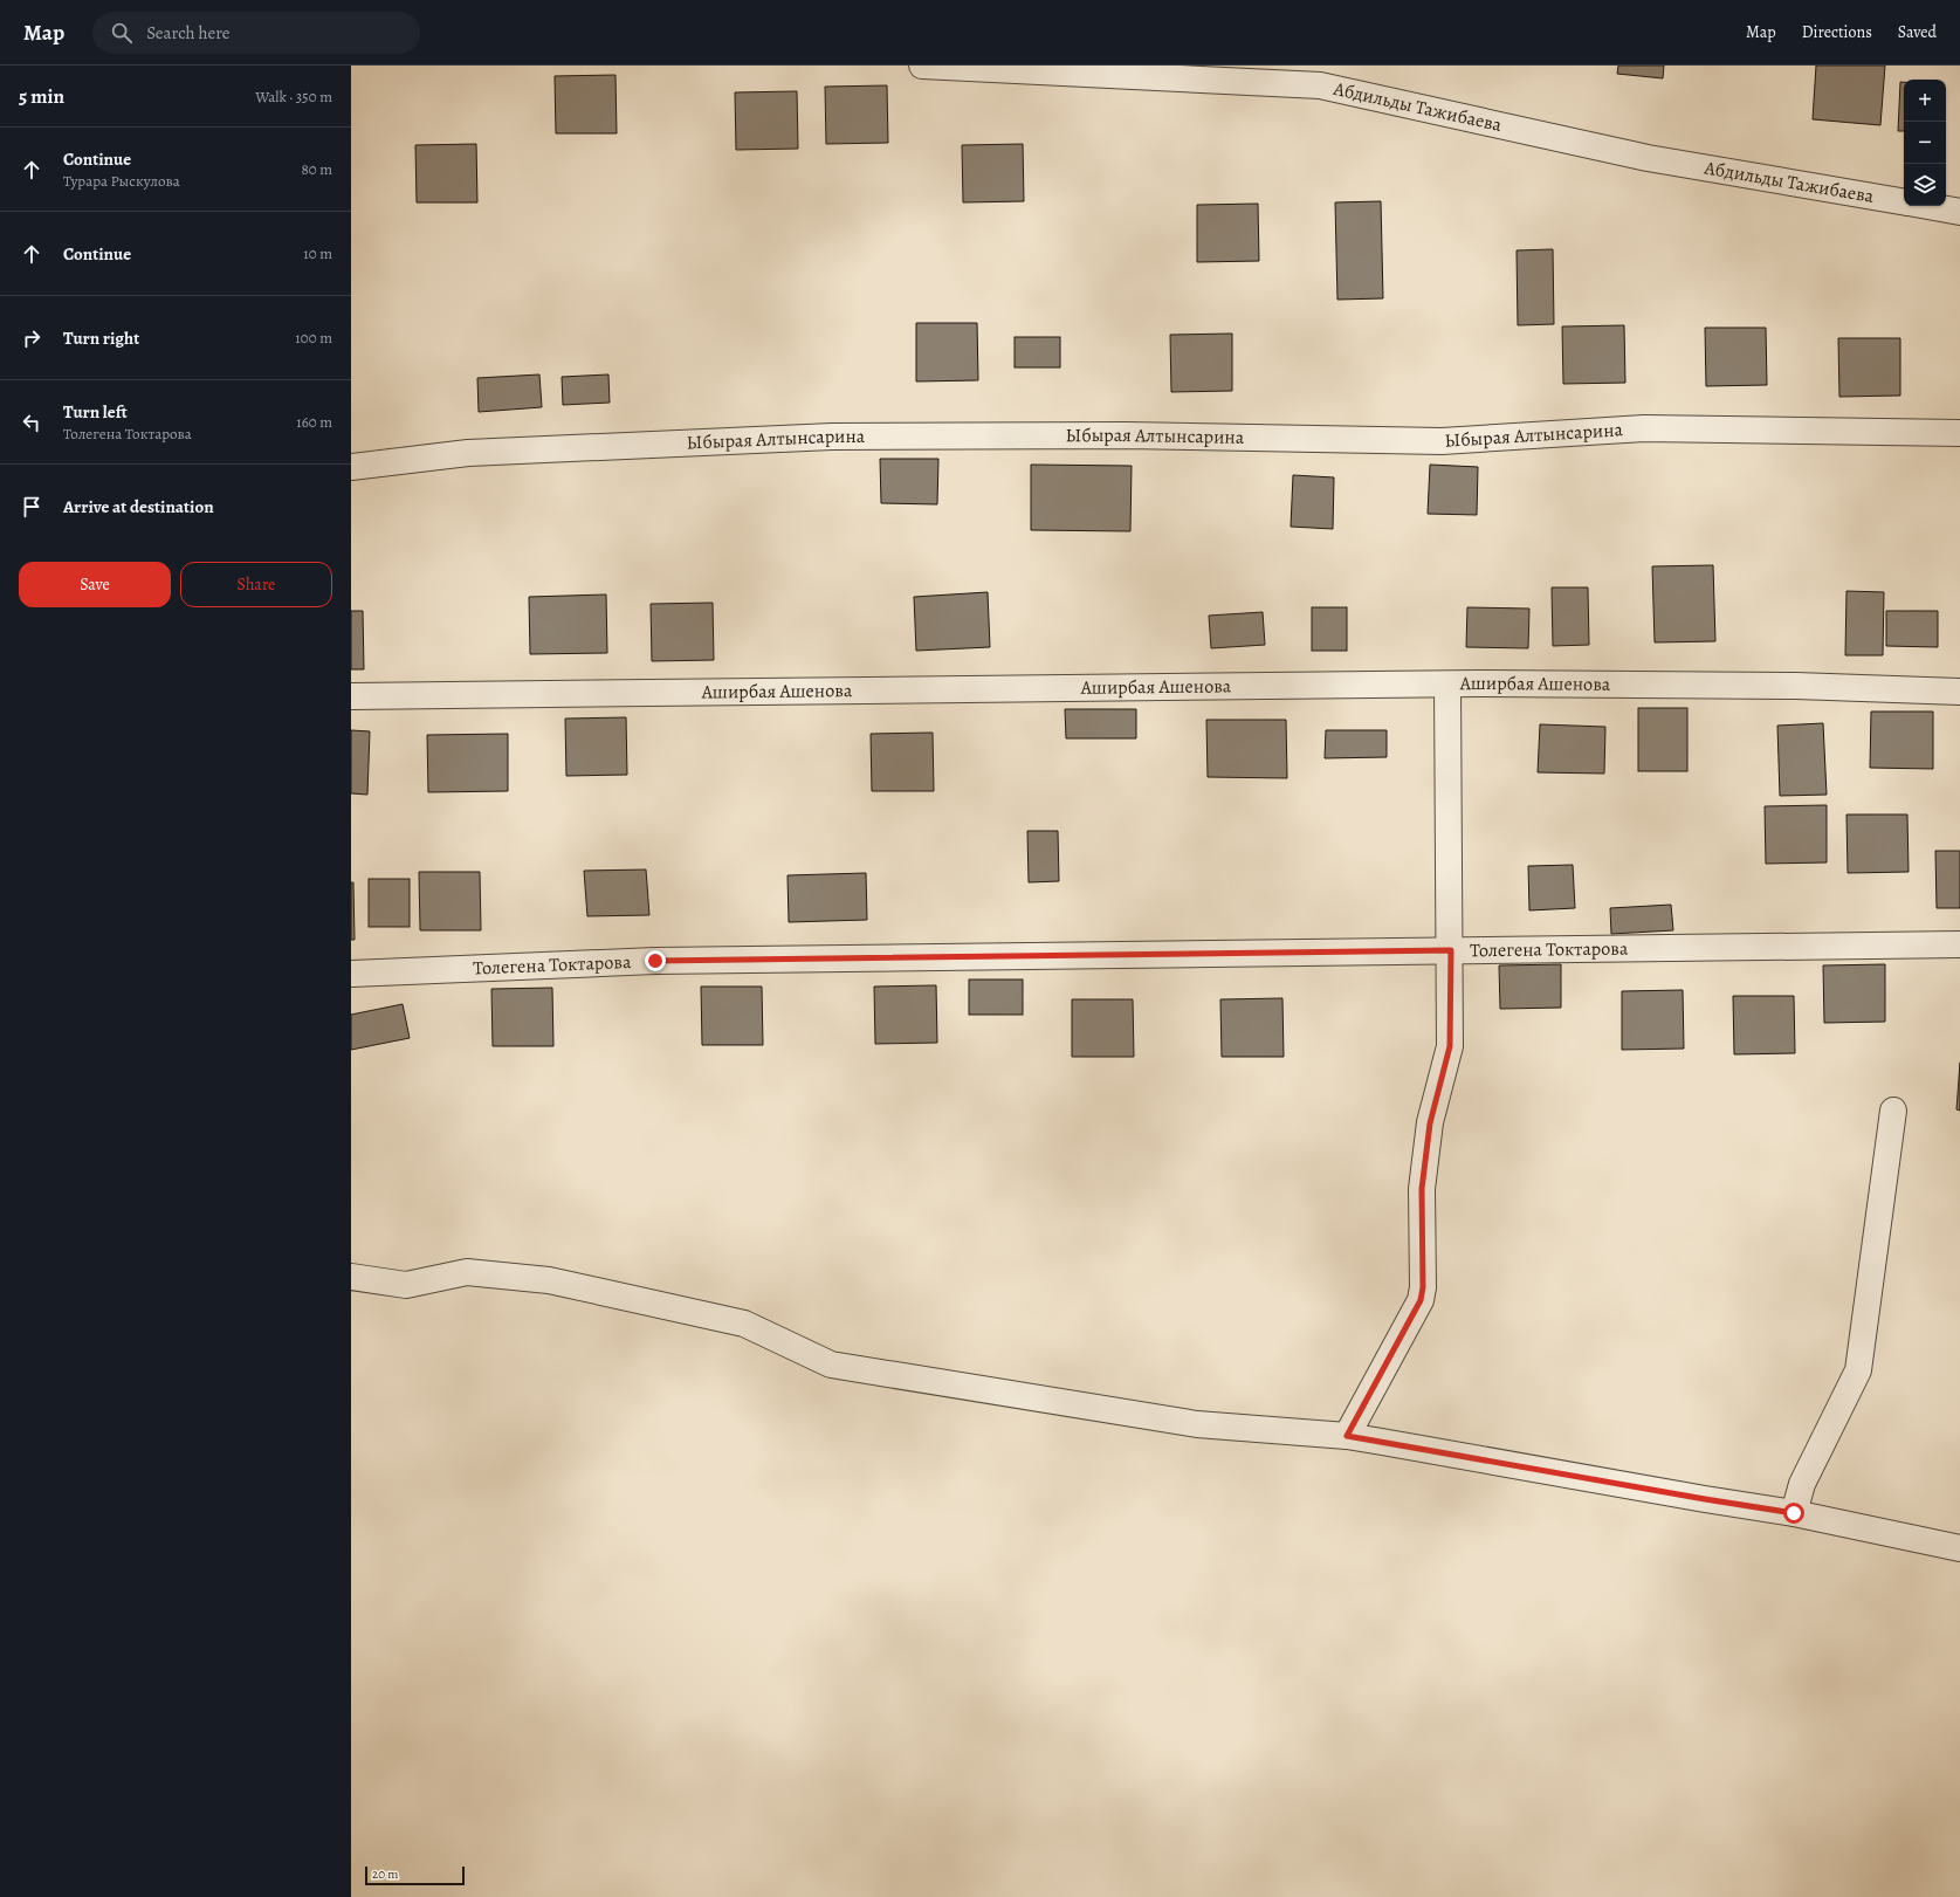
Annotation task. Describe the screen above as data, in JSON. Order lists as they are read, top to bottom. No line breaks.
{"streets":{"street":["Абдильды Тажибаева","Ыбырая Алтынсарина","Аширбая Ашенова","Толегена Токтарова"]},"scale_bar":"20 m","page":{"header":"Map","search":"Search here","nav":["Map","Directions","Saved"],"heading":["5 min","Walk · 350 m"],"map_buttons":["+","−"],"list":[["Continue","Турара Рыскулова","80 m"],["Continue","10 m"],["Turn right","100 m"],["Turn left","Толегена Токтарова","160 m"],"Arrive at destination"],"buttons":["Save","Share"],"scale":"20 m"}}
